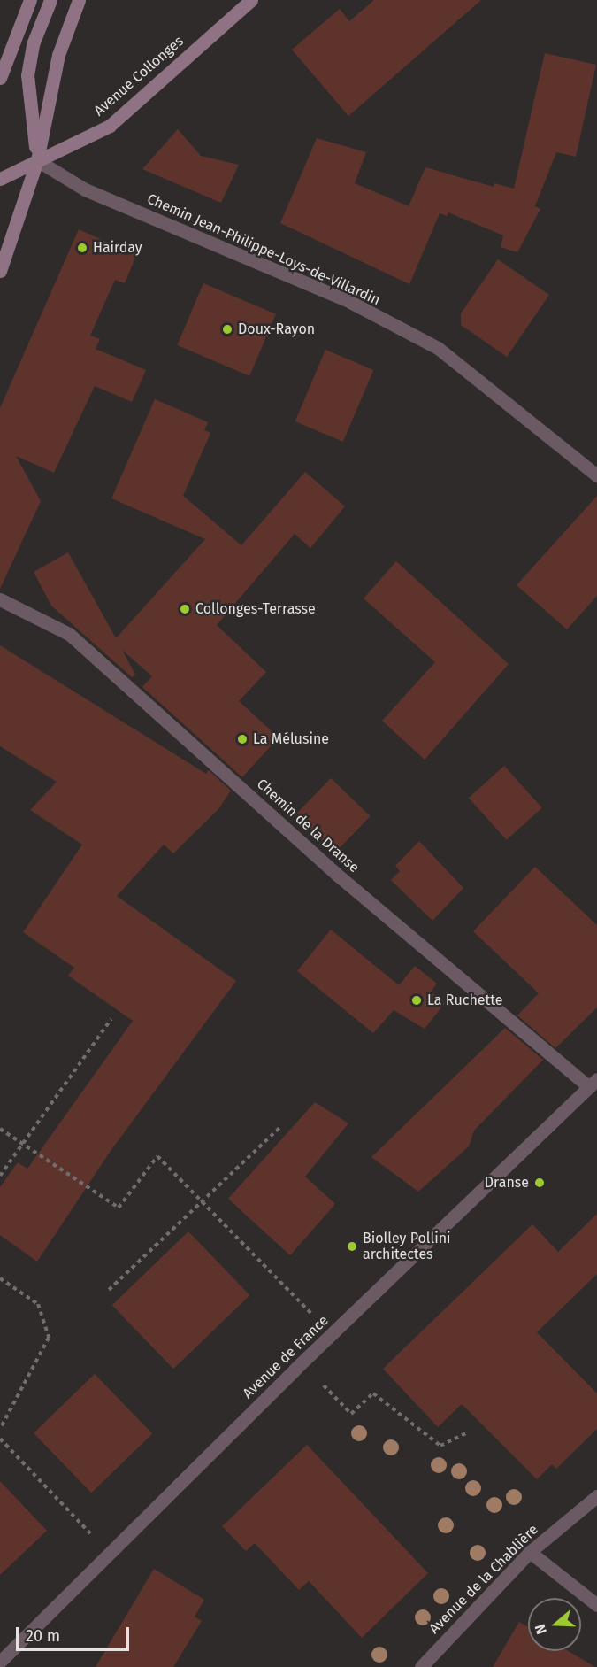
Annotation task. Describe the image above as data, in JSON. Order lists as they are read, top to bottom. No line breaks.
{"streets":{"street":["Avenue Collonges","Chemin Jean-Philippe-Loys-de-Villardin","Chemin de la Dranse","Avenue de France","Avenue de la Chablière"]},"crossings":[["Avenue Collonges","Chemin Jean-Philippe-Loys-de-Villardin"],["Chemin de la Dranse","Avenue de France"]],"places":["Hairday","Doux-Rayon","Collonges-Terrasse","La Mélusine","La Ruchette","Dranse","Biolley Pollini architectes"],"scale_bar":"20 m","north":"left"}
